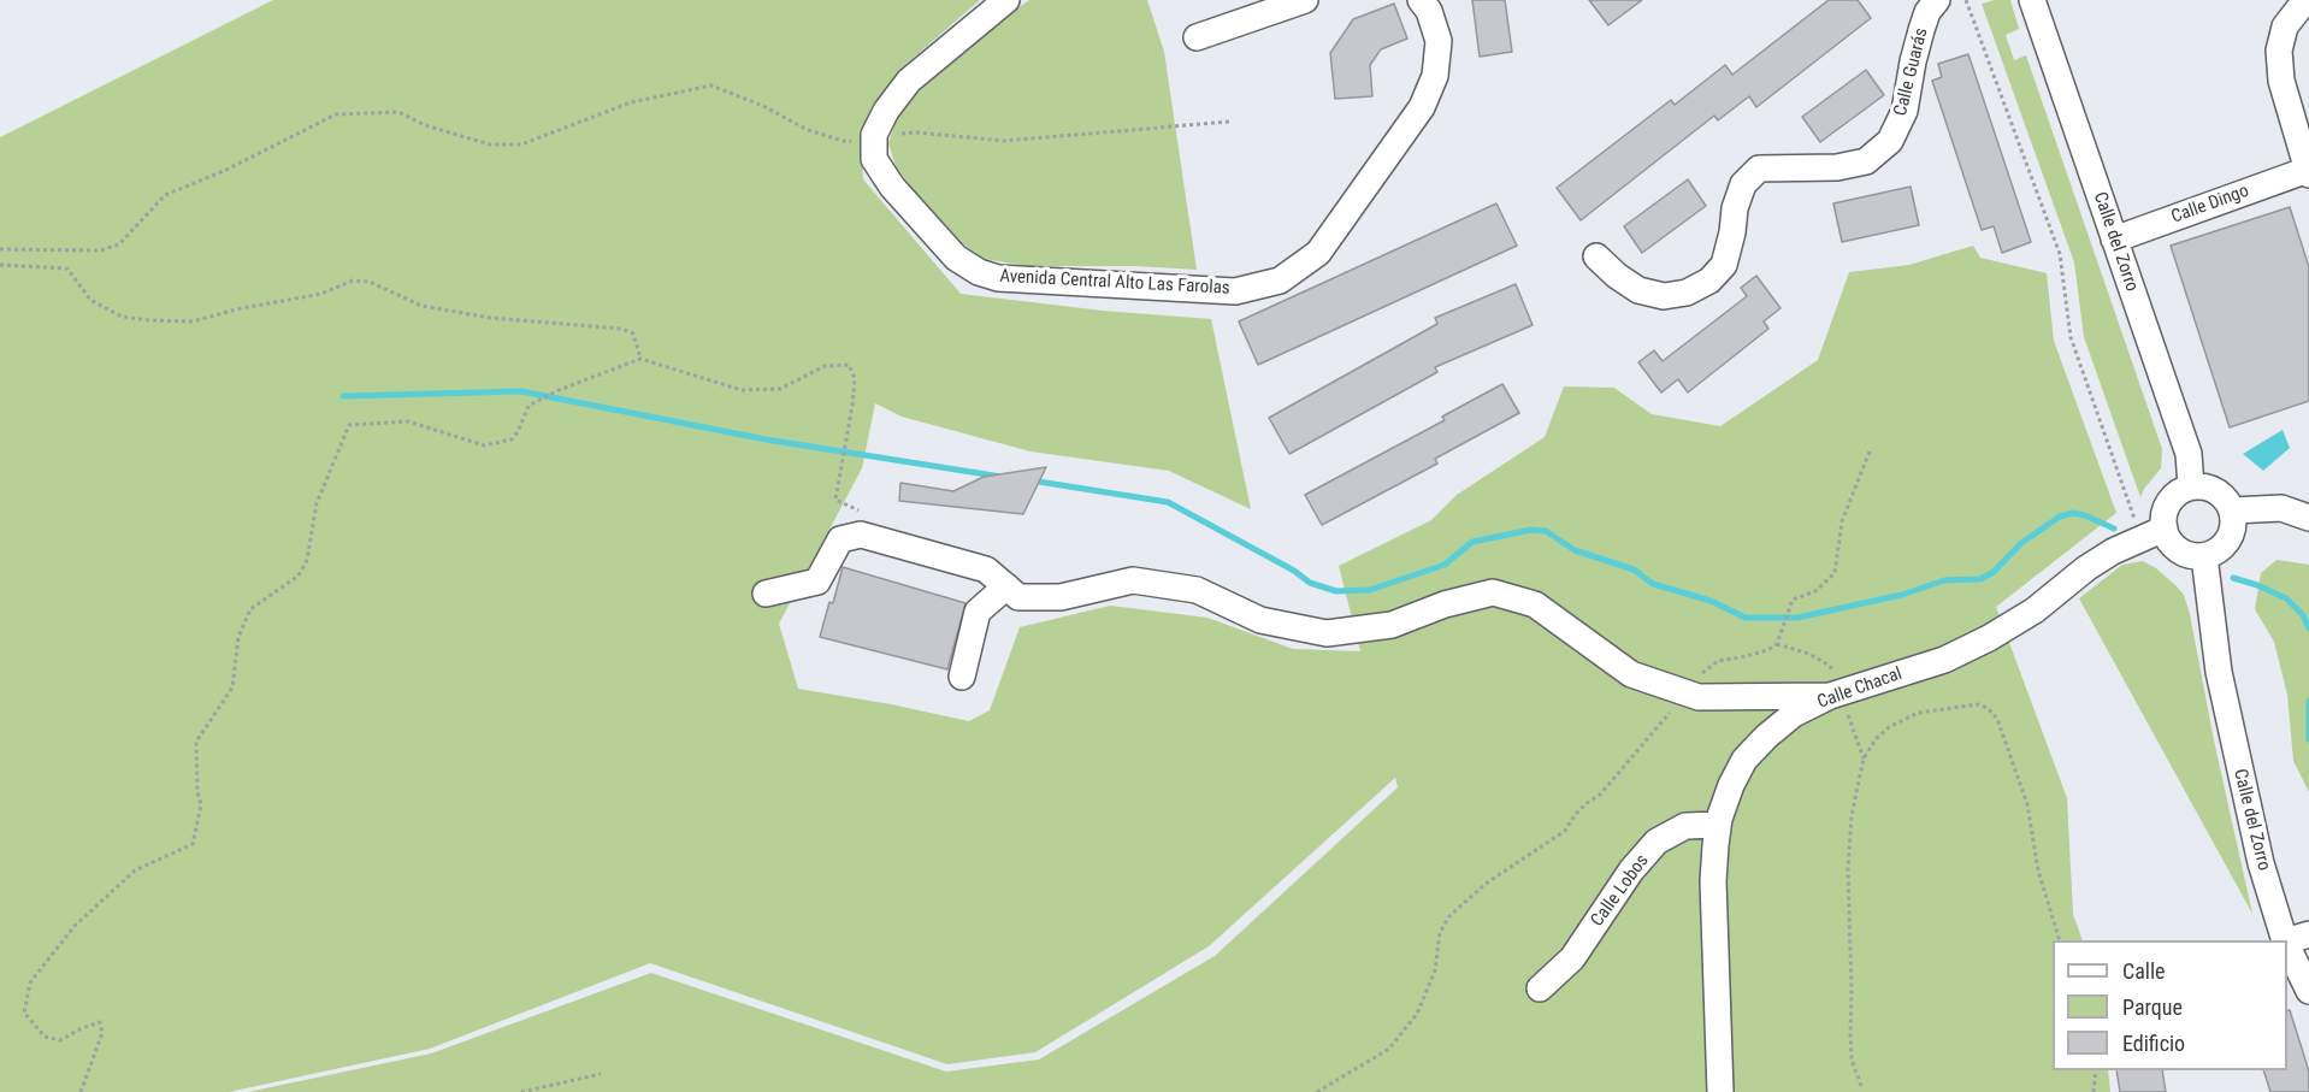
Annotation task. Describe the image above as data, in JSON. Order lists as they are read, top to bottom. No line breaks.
{"streets":{"street":["Calle Guarás","Calle Dingo","Calle del Zorro","Avenida Central Alto Las Farolas","Calle Chacal","Calle Lobos"]},"crossings":[["Calle Dingo","Calle del Zorro"],["Calle del Zorro","Calle Chacal"],["Calle Chacal","Calle Lobos"]],"legend":["Calle","Parque","Edificio"]}
